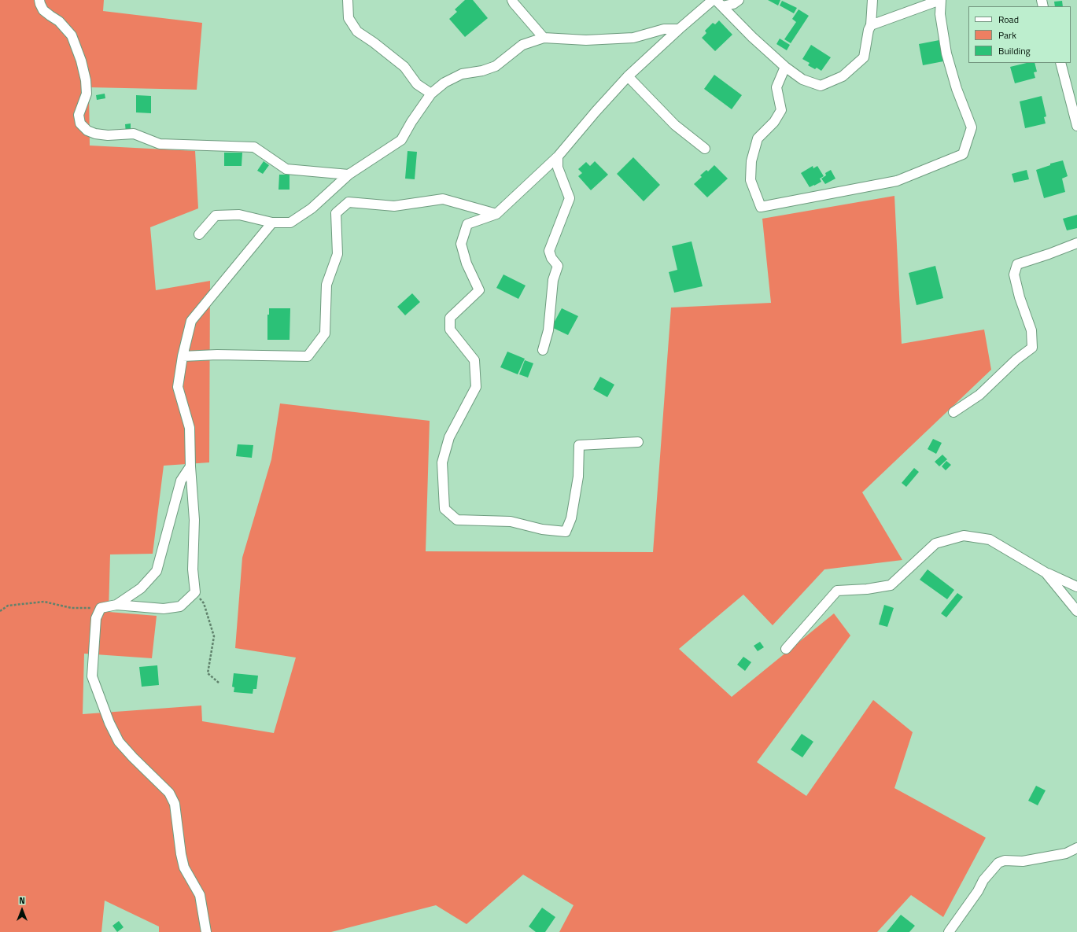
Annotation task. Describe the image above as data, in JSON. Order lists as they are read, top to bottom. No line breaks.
{"legend":["Road","Park","Building"],"north":"top"}
